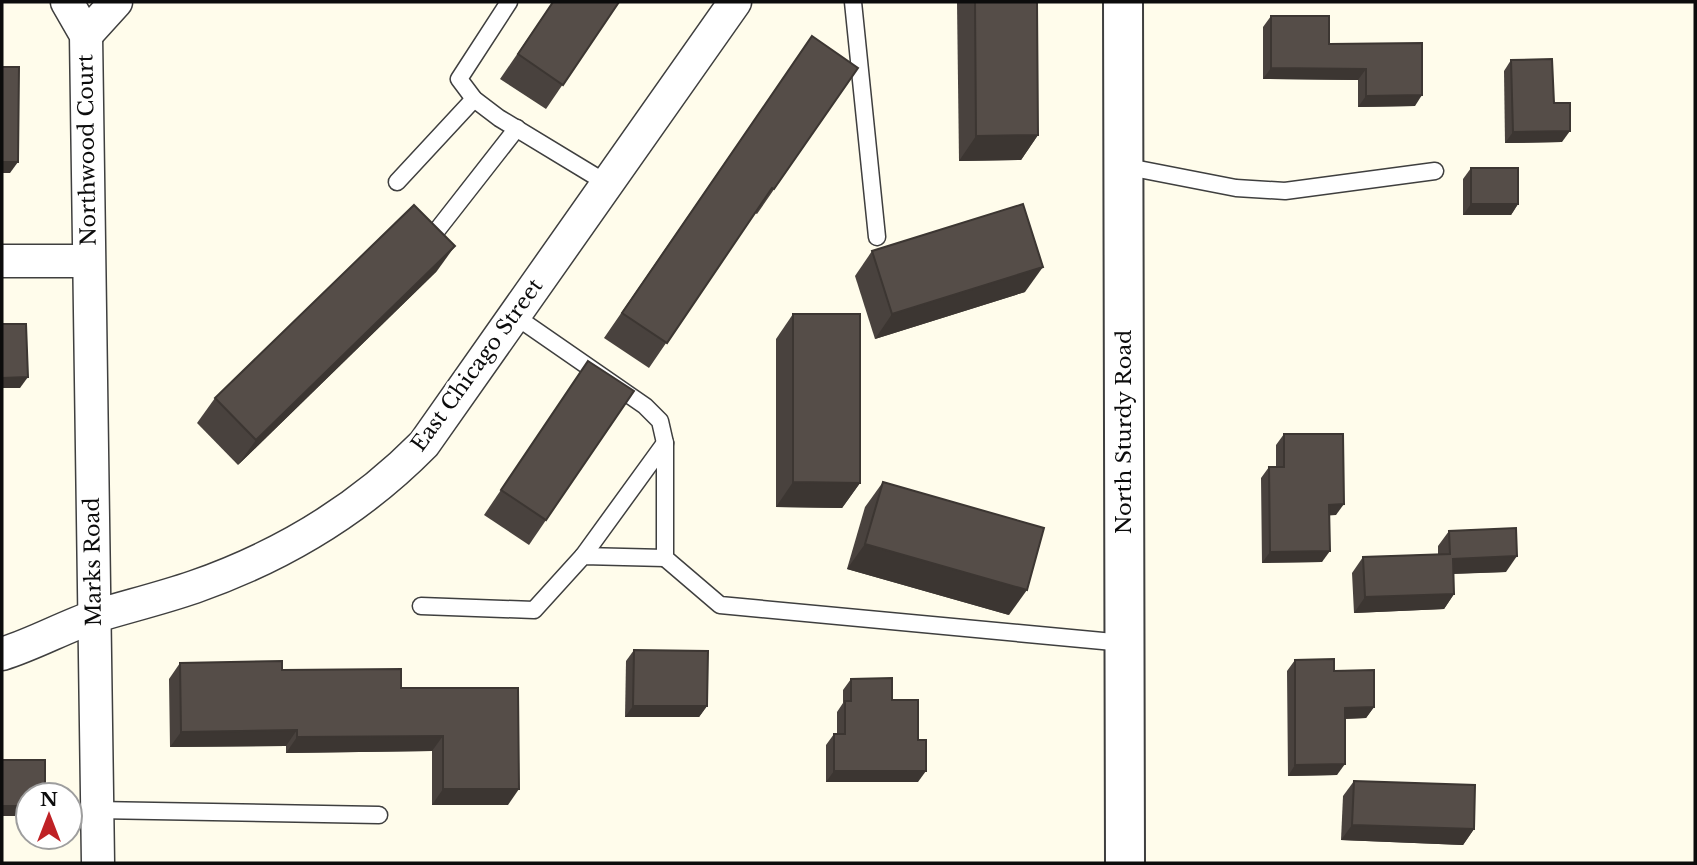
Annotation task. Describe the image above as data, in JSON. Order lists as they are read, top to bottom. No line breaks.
{"streets":{"street":["Northwood Court","East Chicago Street","North Sturdy Road","Marks Road"]},"crossings":[["Northwood Court","Marks Road"],["East Chicago Street","Marks Road"]],"north":"top"}
